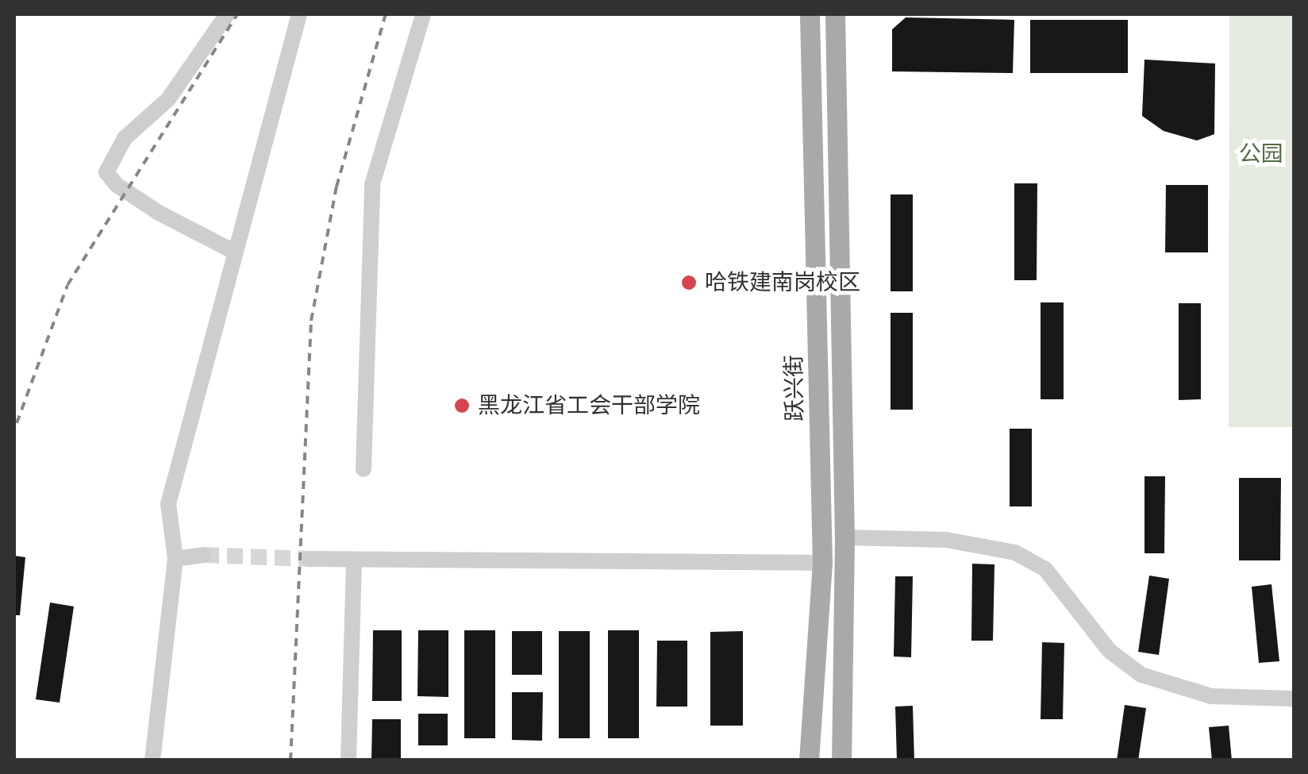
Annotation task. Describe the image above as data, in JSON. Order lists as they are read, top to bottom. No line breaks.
{"streets":{"main road":["跃兴街"]},"parks":["公园"],"places":["哈铁建南岗校区","黑龙江省工会干部学院"]}
